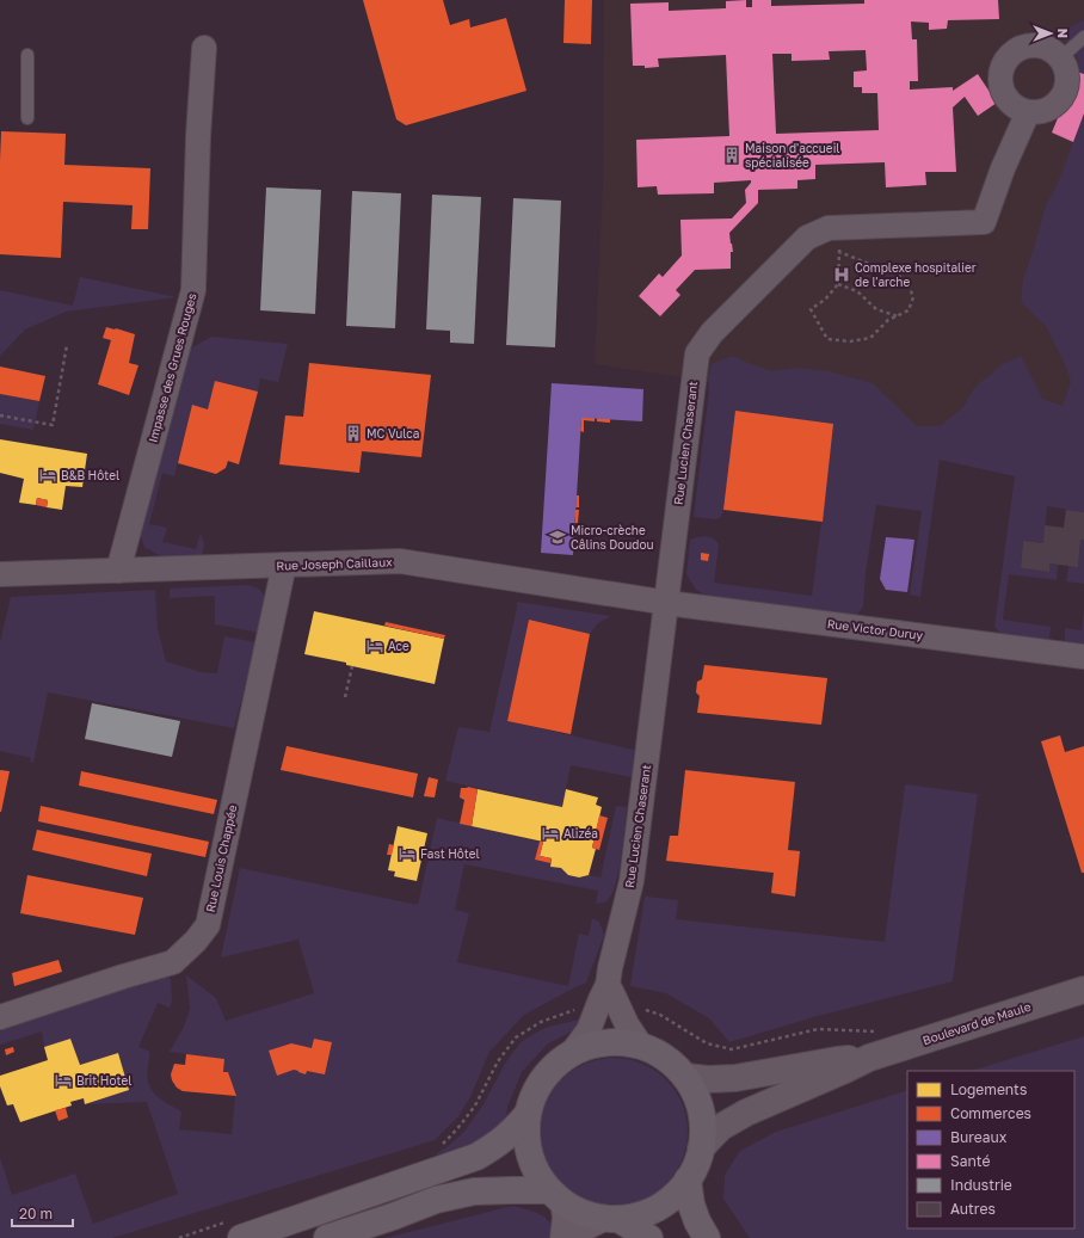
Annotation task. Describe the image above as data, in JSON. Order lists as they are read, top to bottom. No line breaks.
{"streets":{"main road":["Boulevard de Maule"],"street":["Impasse des Grues Rouges","Rue Lucien Chaserant","Rue Joseph Caillaux","Rue Victor Duruy","Rue Louis Chappée"]},"crossings":[["Impasse des Grues Rouges","Rue Joseph Caillaux"],["Rue Lucien Chaserant","Rue Joseph Caillaux"],["Rue Lucien Chaserant","Rue Victor Duruy"],["Rue Joseph Caillaux","Rue Victor Duruy"],["Rue Joseph Caillaux","Rue Louis Chappée"]],"places":{"building":["Maison d'accueil spécialisée","MC Vulca"],"hospital":["Complexe hospitalier de l'arche"],"hotel":["B&B Hôtel","Ace","Alizéa","Fast Hôtel","Brit Hotel"],"school or university":["Micro-crèche Câlins Doudou"]},"legend":["Logements","Commerces","Bureaux","Santé","Industrie","Autres"],"scale_bar":"20 m","north":"right"}
